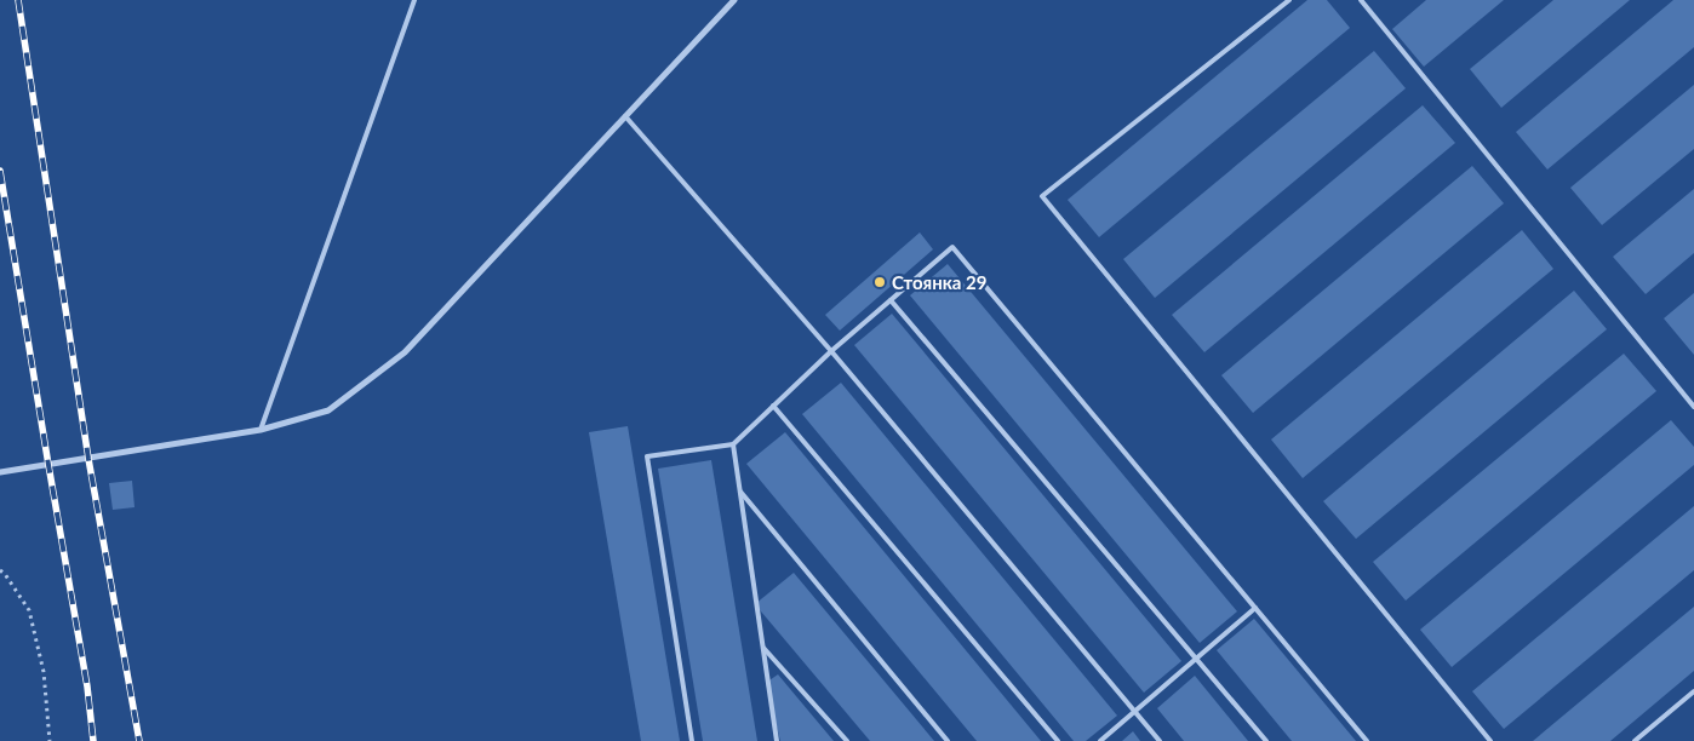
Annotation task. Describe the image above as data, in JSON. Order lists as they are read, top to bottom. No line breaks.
{"places":["Стоянка 29"]}
